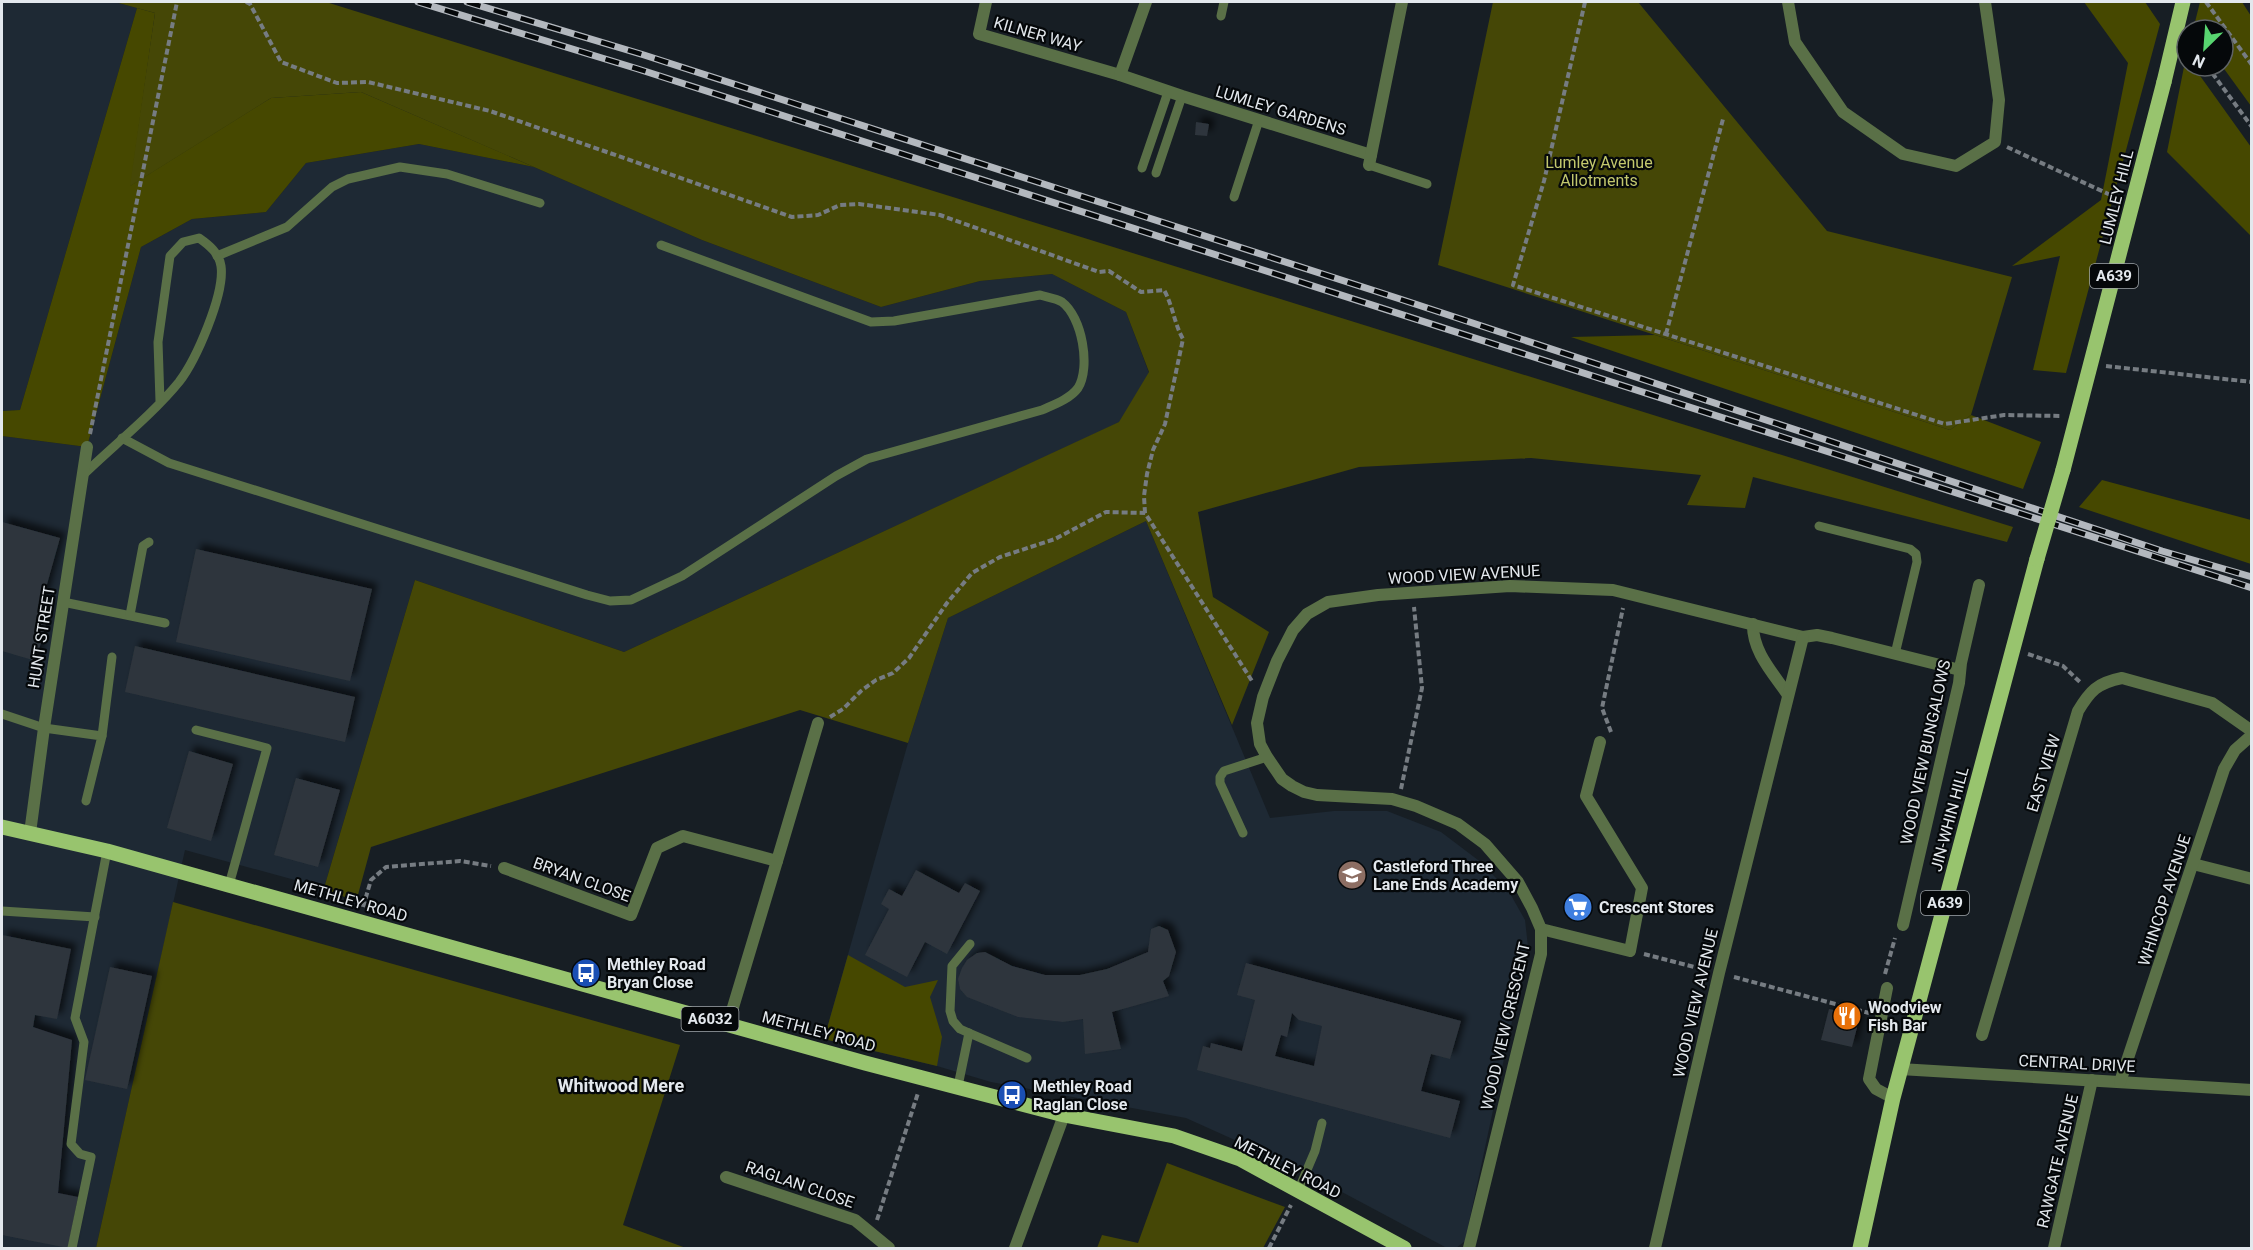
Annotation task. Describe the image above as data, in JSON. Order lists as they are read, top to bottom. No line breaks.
{"streets":{"main road":["LUMLEY HILL","A639","JIN-WHIN HILL","METHLEY ROAD","A6032"],"street":["KILNER WAY","LUMLEY GARDENS","WOOD VIEW AVENUE","HUNT STREET","WOOD VIEW BUNGALOWS","EAST VIEW","BRYAN CLOSE","WHINCOP AVENUE","WOOD VIEW CRESCENT","CENTRAL DRIVE","RAWGATE AVENUE","RAGLAN CLOSE"]},"crossings":[["KILNER WAY","LUMLEY GARDENS"],["LUMLEY HILL","JIN-WHIN HILL"],["WOOD VIEW AVENUE","WOOD VIEW BUNGALOWS"],["WOOD VIEW AVENUE","WOOD VIEW CRESCENT"],["HUNT STREET","METHLEY ROAD"],["JIN-WHIN HILL","CENTRAL DRIVE"],["WHINCOP AVENUE","CENTRAL DRIVE"],["CENTRAL DRIVE","RAWGATE AVENUE"]],"districts":["Whitwood Mere"],"parks":["Lumley Avenue Allotments"],"places":{"school or university":["Castleford Three Lane Ends Academy"],"supermarket":["Crescent Stores"],"bus stop":["Methley Road Bryan Close","Methley Road Raglan Close"],"restaurant":["Woodview Fish Bar"]},"north":"bottom left"}
